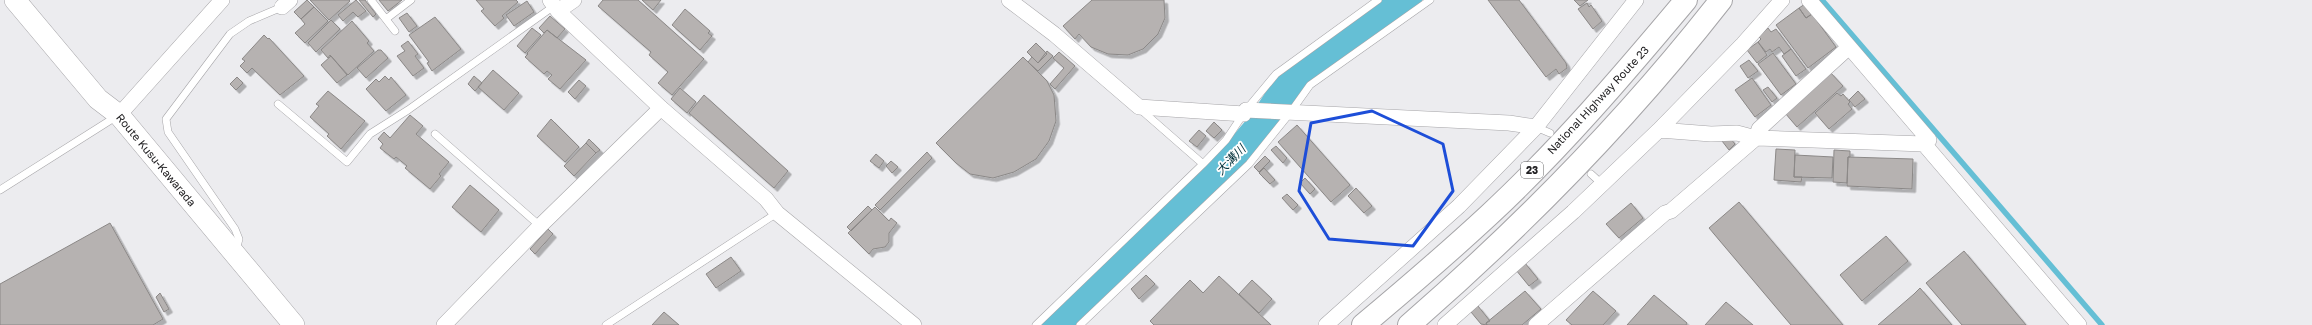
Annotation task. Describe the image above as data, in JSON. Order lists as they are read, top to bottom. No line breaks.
{"streets":{"highway":["National Highway Route 23","23"],"main road":["Route Kusu-Kawarada"]},"water":["大溝川"]}
